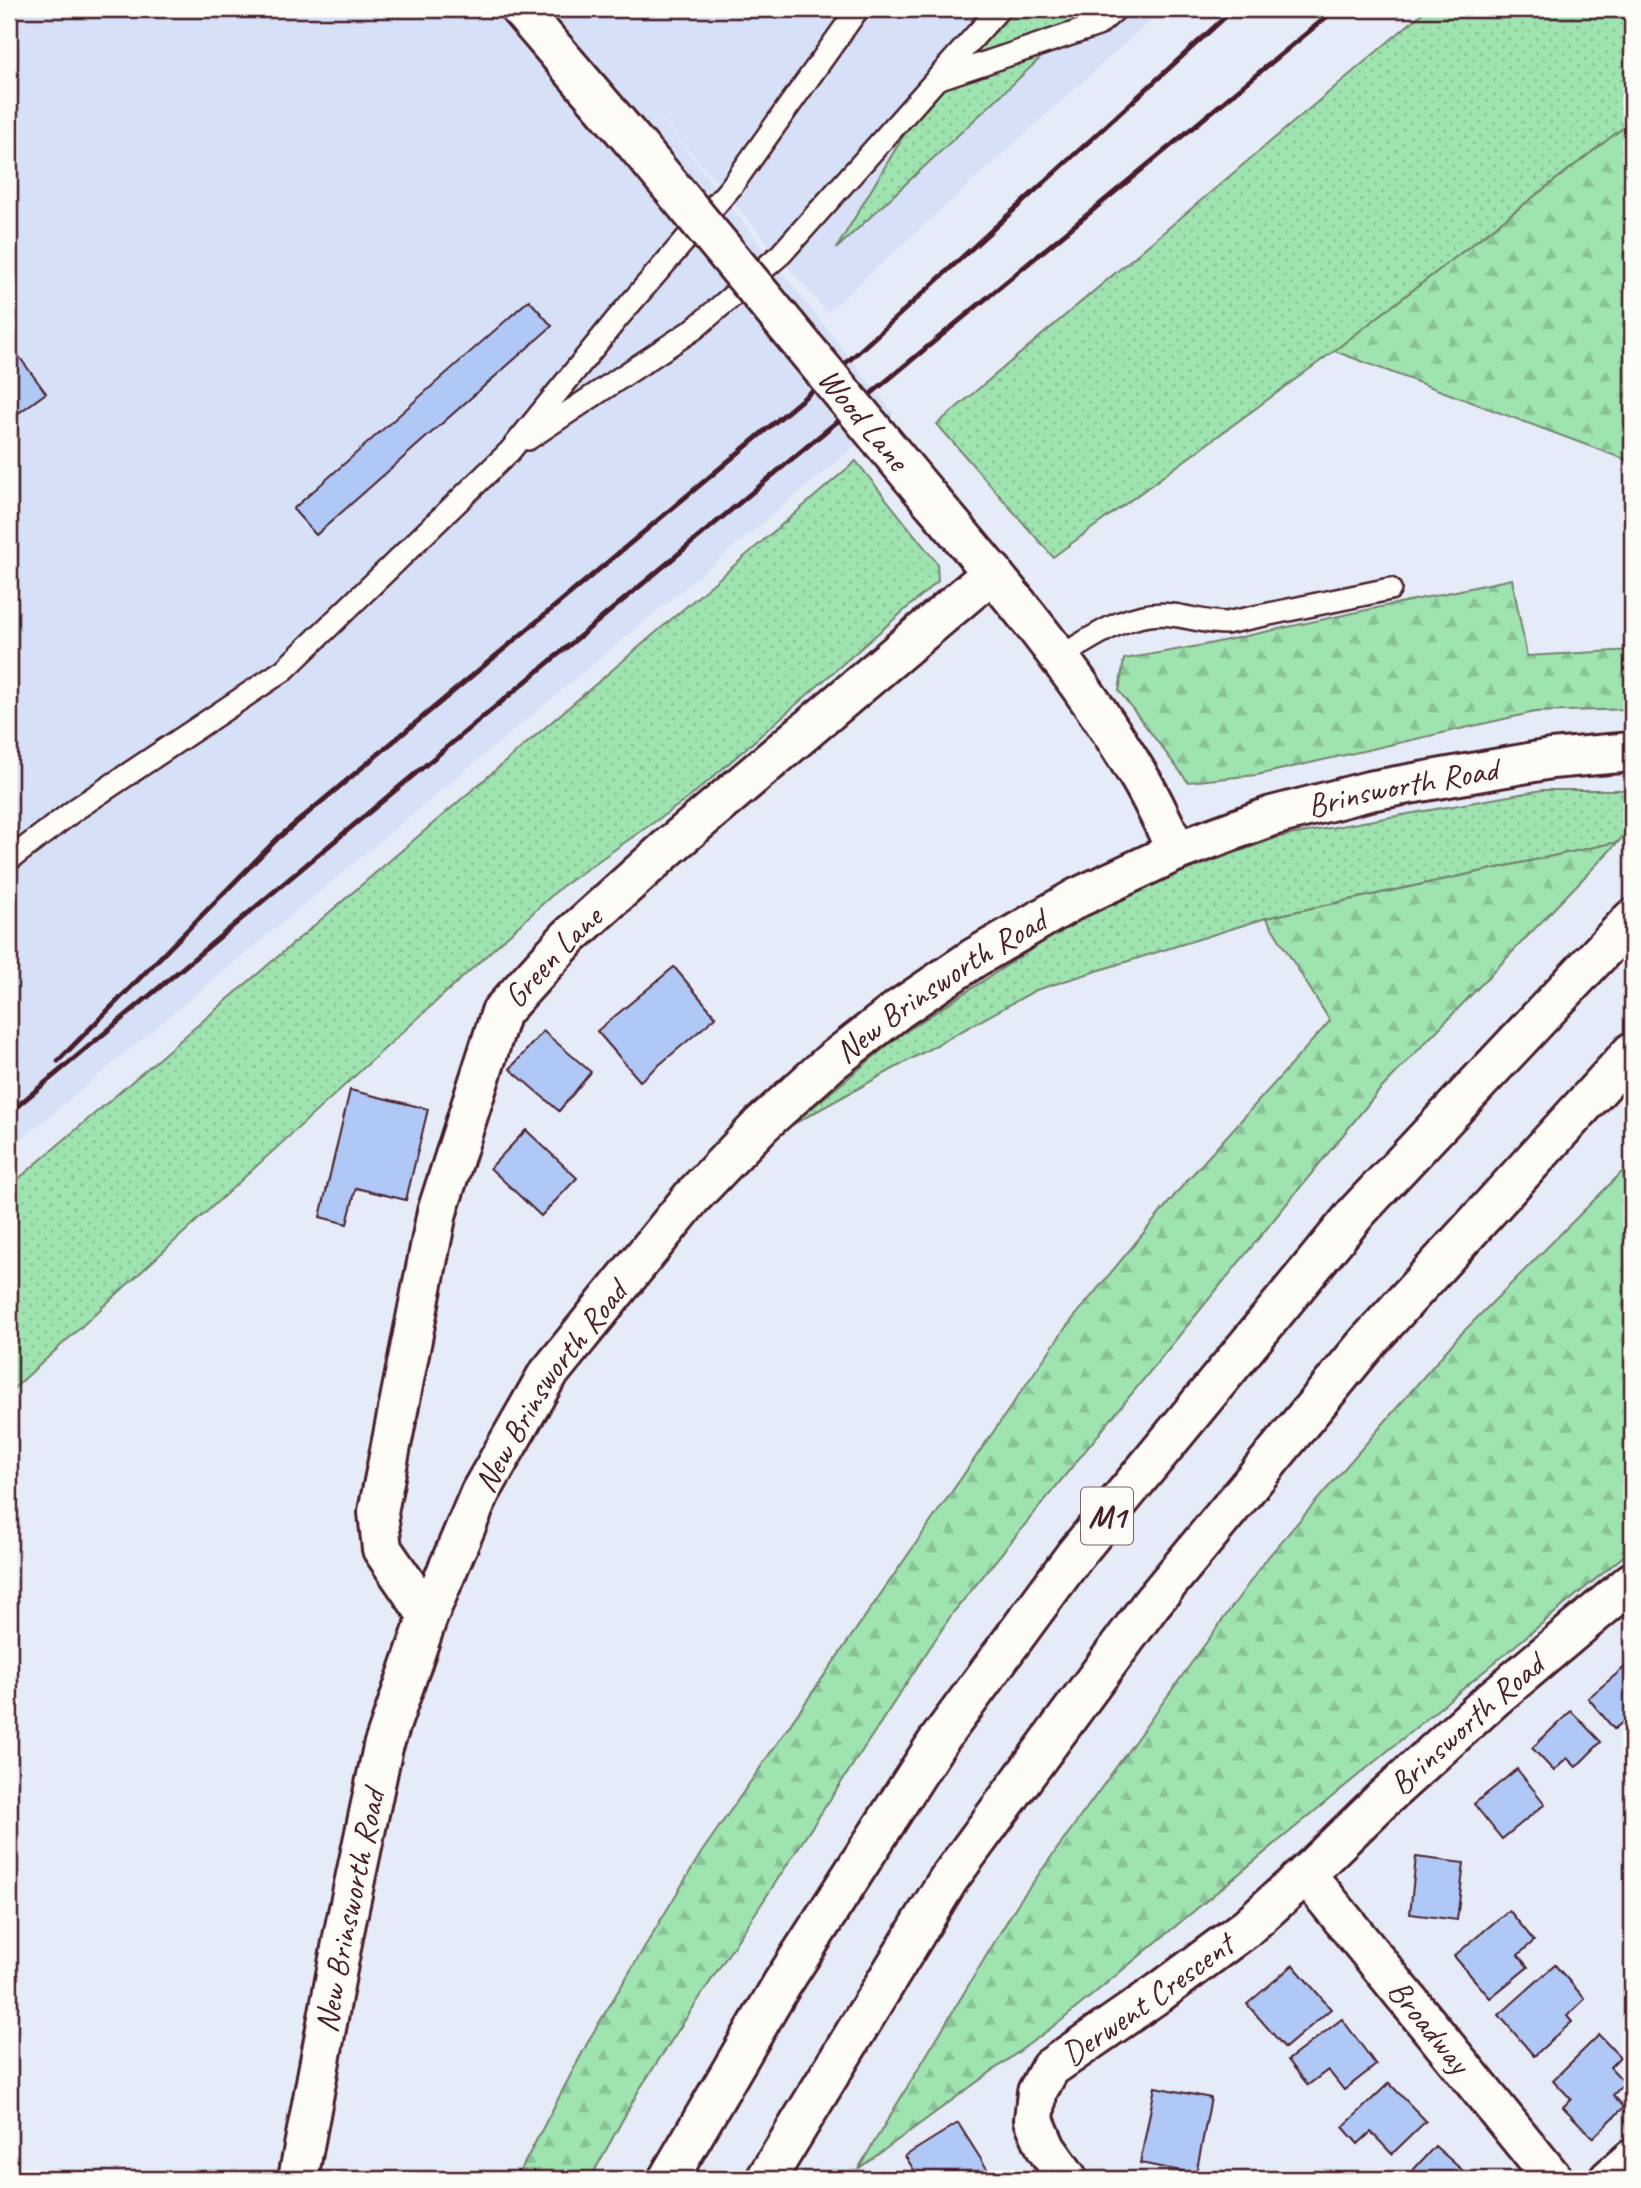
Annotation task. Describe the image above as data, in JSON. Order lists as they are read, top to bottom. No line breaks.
{"streets":{"main road":["Wood Lane","Brinsworth Road","Green Lane","New Brinsworth Road","M1","Derwent Crescent","Broadway"]},"crossings":[["Wood Lane","Brinsworth Road"],["Wood Lane","Green Lane"],["Wood Lane","New Brinsworth Road"],["Brinsworth Road","New Brinsworth Road"],["Brinsworth Road","Derwent Crescent"],["Brinsworth Road","Broadway"],["Green Lane","New Brinsworth Road"],["Derwent Crescent","Broadway"]]}
